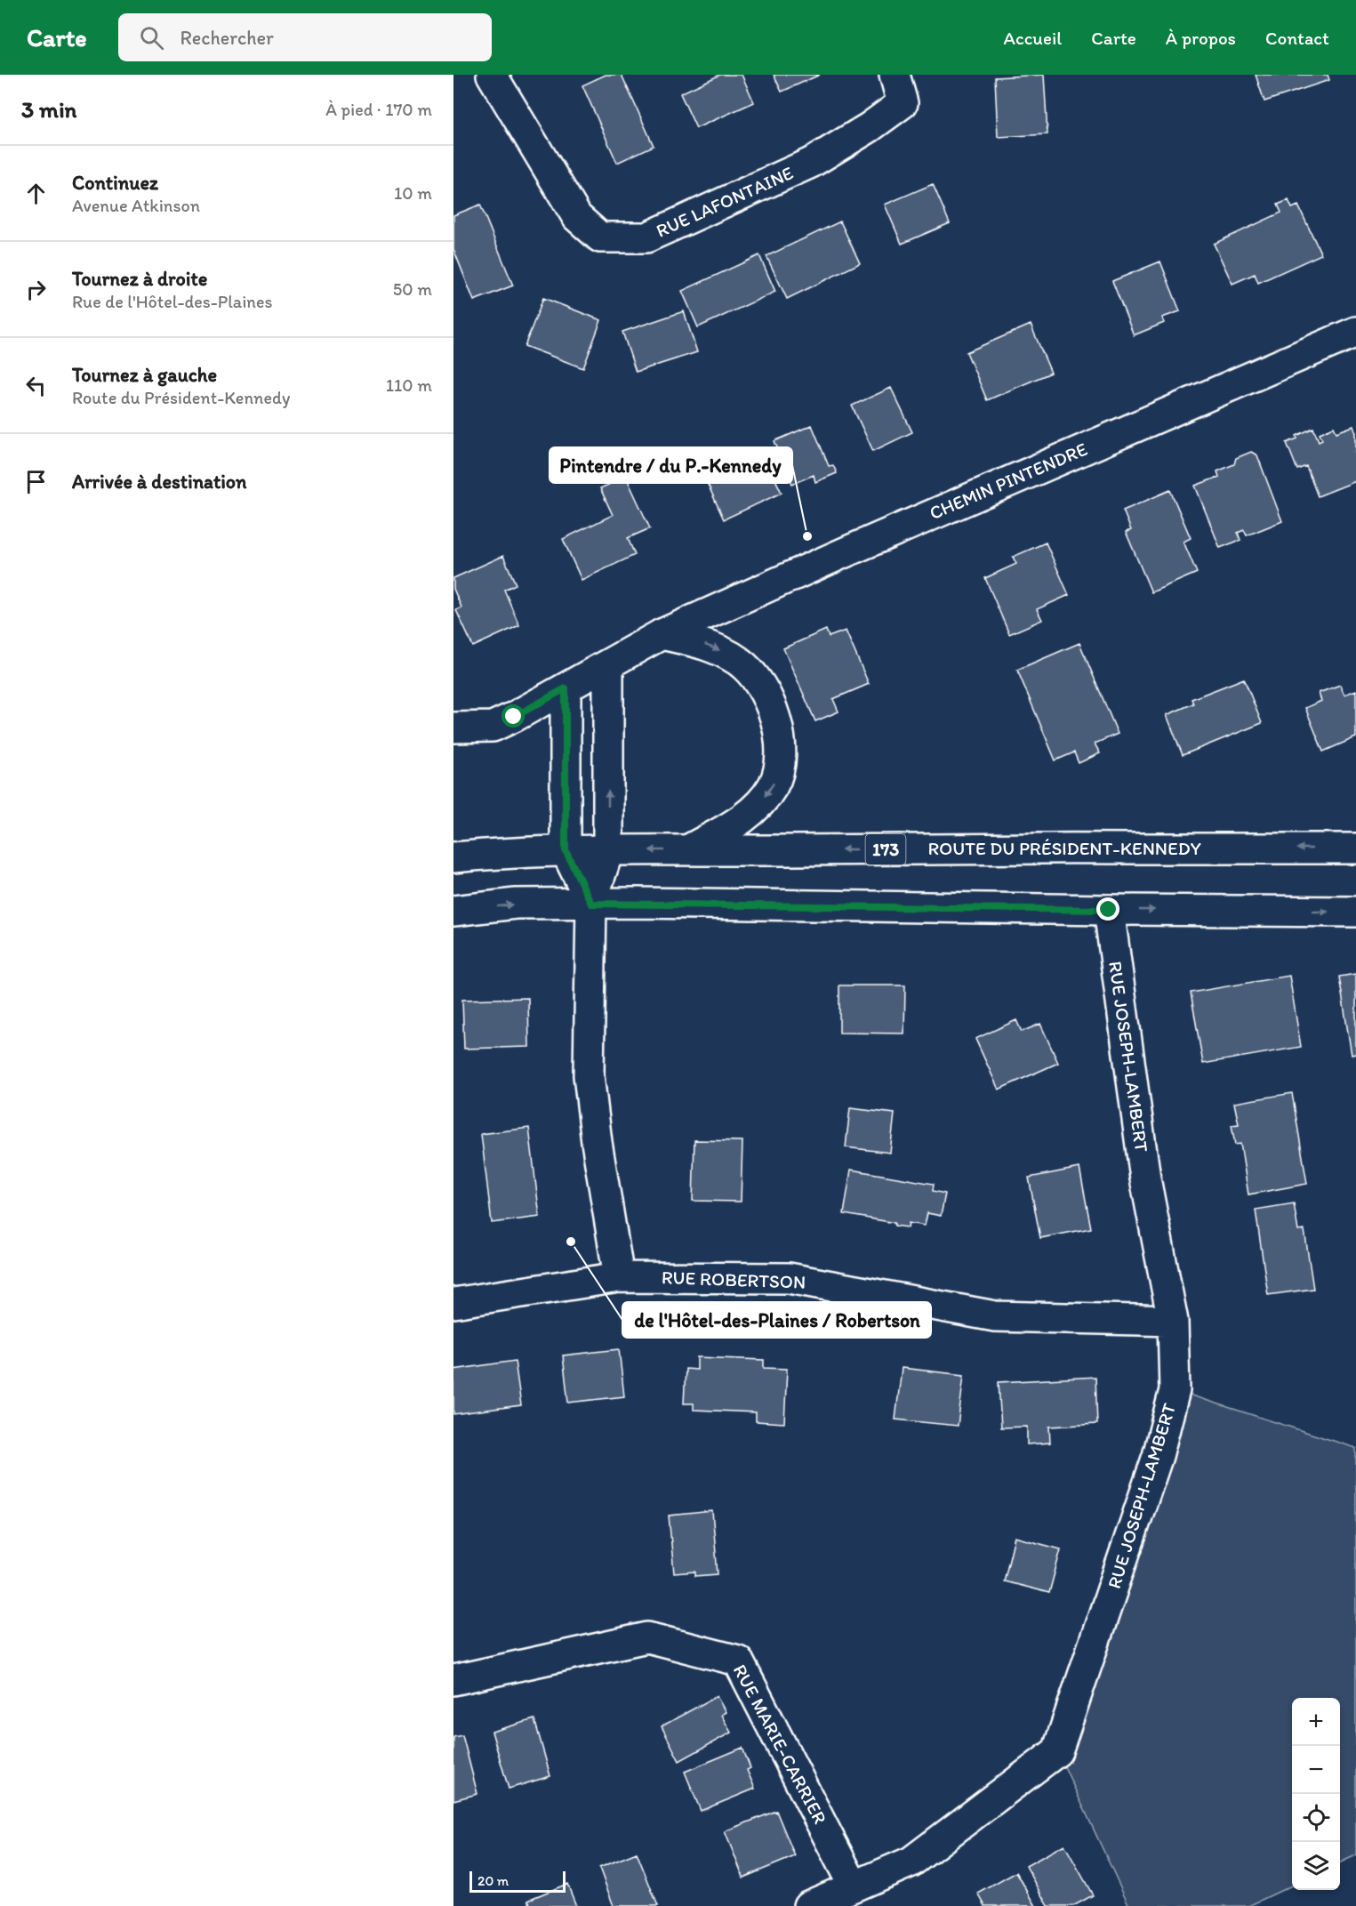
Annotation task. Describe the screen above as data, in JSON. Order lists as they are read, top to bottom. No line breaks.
{"streets":{"street":["RUE LAFONTAINE","CHEMIN PINTENDRE","ROUTE DU PRÉSIDENT-KENNEDY","173","RUE JOSEPH-LAMBERT","RUE ROBERTSON","RUE MARIE-CARRIER"]},"crossings":[["RUE JOSEPH-LAMBERT","RUE ROBERTSON"],["RUE JOSEPH-LAMBERT","RUE MARIE-CARRIER"]],"places":["Pintendre / du P.-Kennedy","de l'Hôtel-des-Plaines / Robertson"],"scale_bar":"20 m","page":{"header":"Carte","search":"Rechercher","nav":["Accueil","Carte","À propos","Contact"],"heading":["3 min","À pied · 170 m"],"list":[["Continuez","Avenue Atkinson","10 m"],["Tournez à droite","Rue de l'Hôtel-des-Plaines","50 m"],["Tournez à gauche","Route du Président-Kennedy","110 m"],"Arrivée à destination"],"map_buttons":["+","−"],"scale":"20 m"}}
